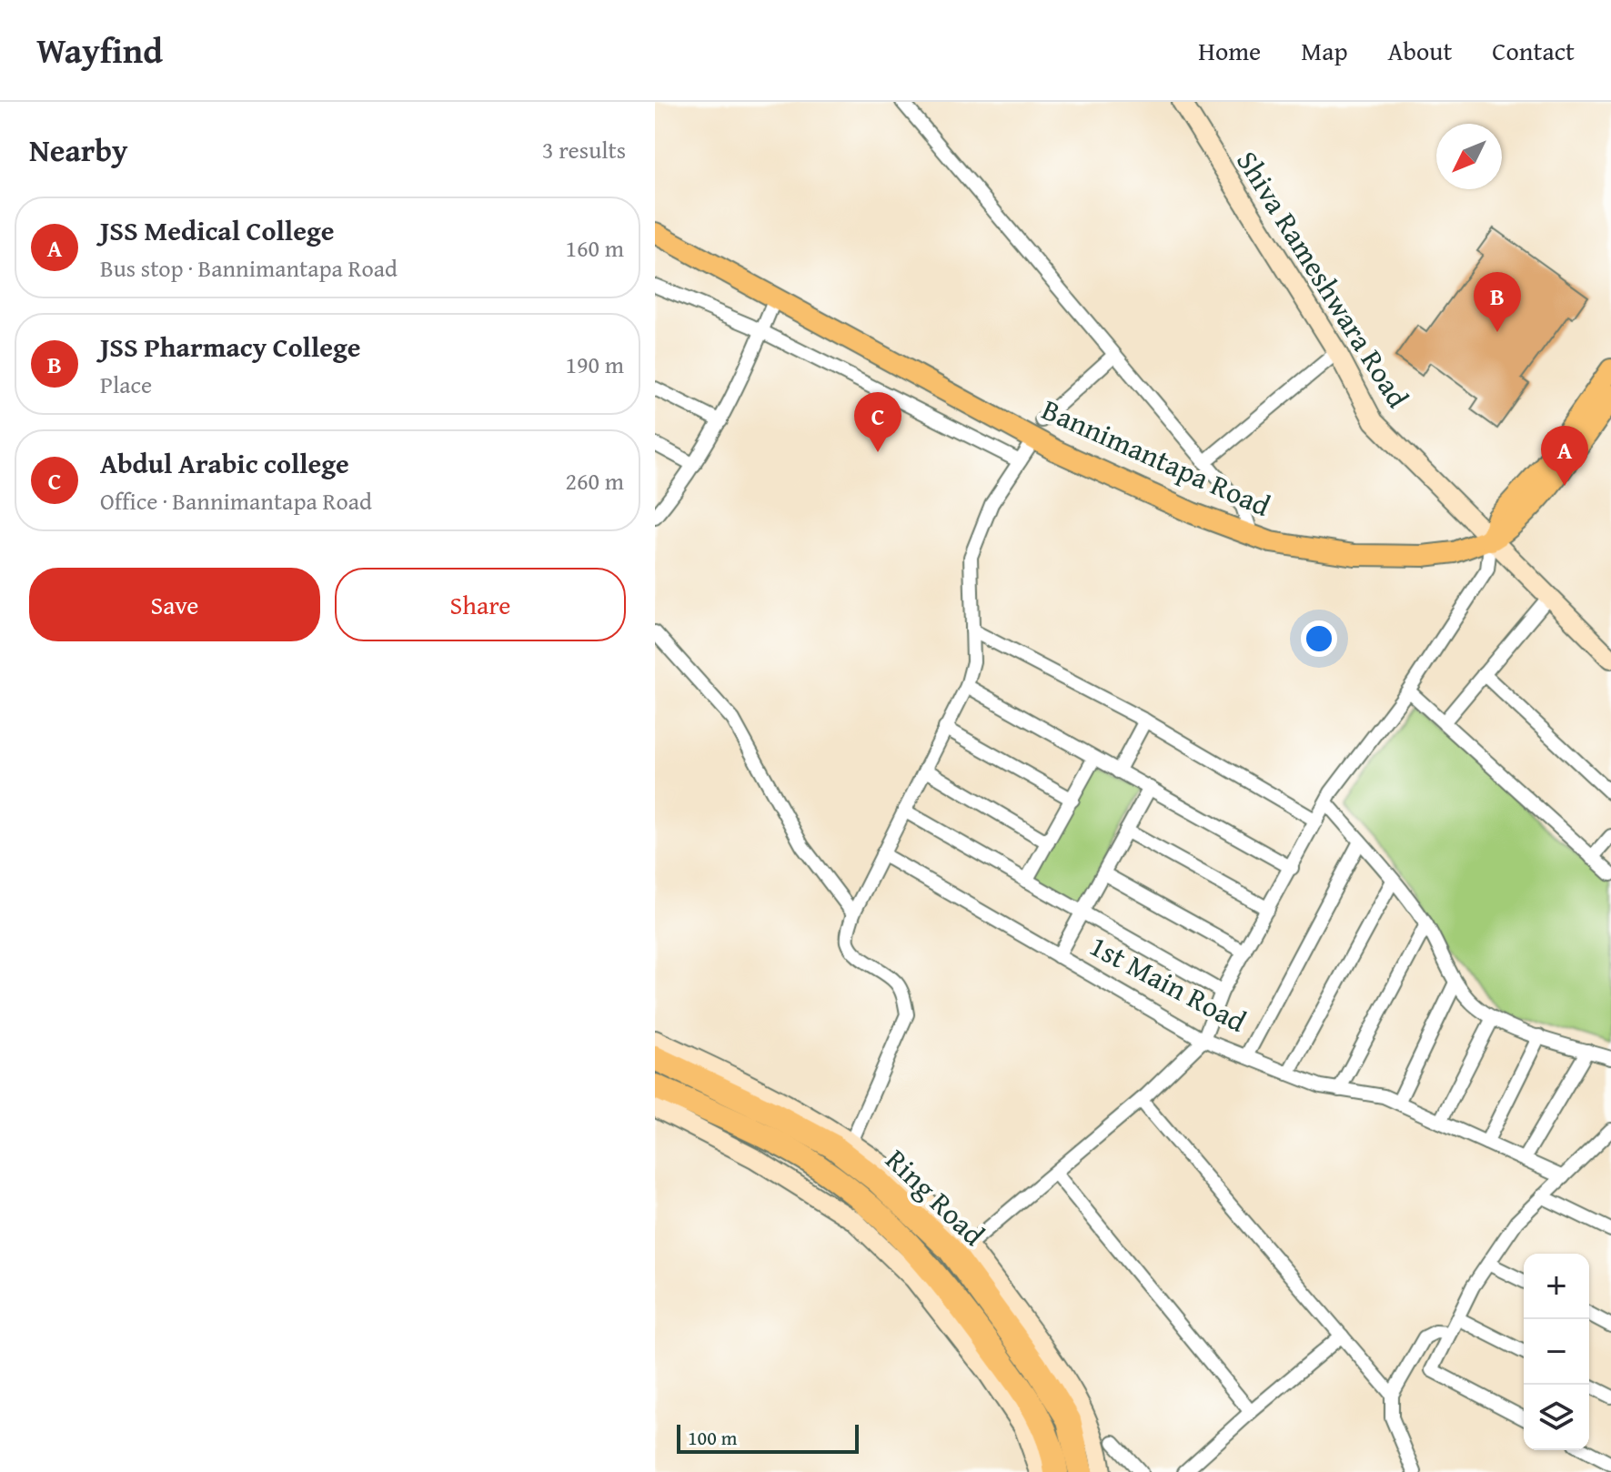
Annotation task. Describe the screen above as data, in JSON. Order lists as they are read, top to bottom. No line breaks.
{"streets":{"highway":["Bannimantapa Road","Ring Road"],"street":["Shiva Rameshwara Road","1st Main Road"]},"crossings":[["Shiva Rameshwara Road","Bannimantapa Road"]],"scale_bar":"100 m","north":"bottom left","page":{"header":"Wayfind","nav":["Home","Map","About","Contact"],"heading":["Nearby","3 results"],"list":[{"mark":"A","name":"JSS Medical College","note":"Bus stop · Bannimantapa Road","value":"160 m"},{"mark":"B","name":"JSS Pharmacy College","note":"Place","value":"190 m"},{"mark":"C","name":"Abdul Arabic college","note":"Office · Bannimantapa Road","value":"260 m"}],"pins":["B","C","A"],"buttons":["Save","Share"],"map_buttons":["+","−"],"scale":"100 m"}}
